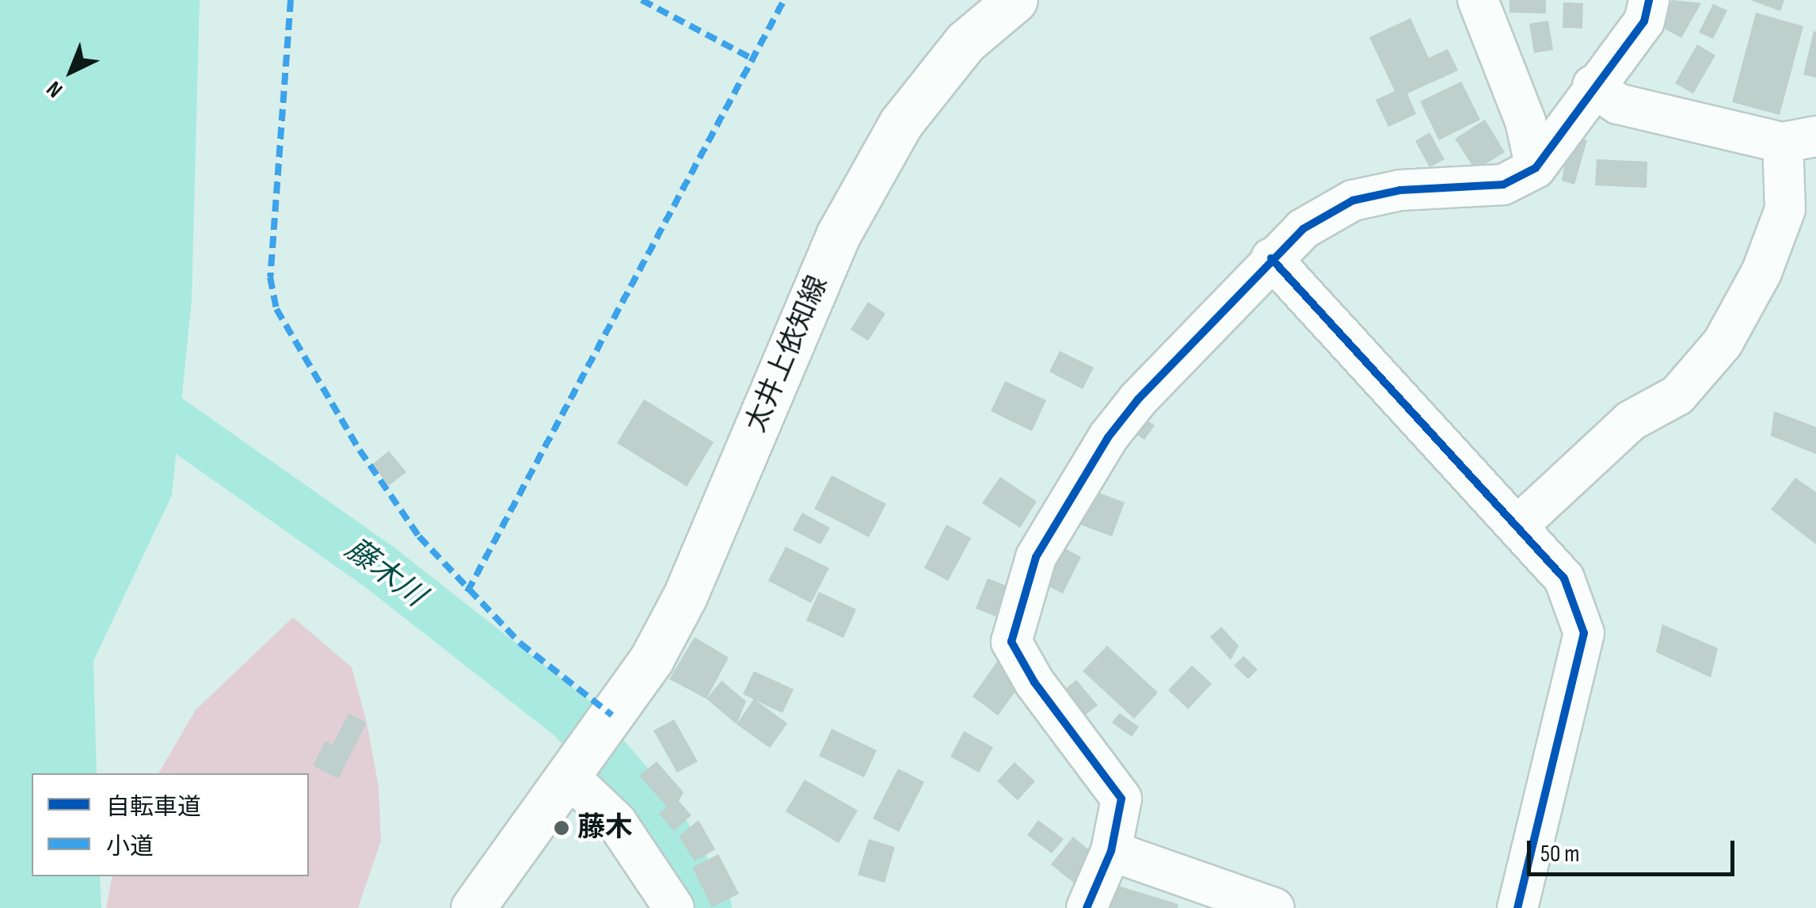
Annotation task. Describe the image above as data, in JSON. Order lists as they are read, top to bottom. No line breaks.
{"streets":{"main road":["太井上依知線"]},"water":["藤木川"],"places":["藤木"],"legend":["自転車道","小道"],"scale_bar":"50 m","north":"bottom left"}
